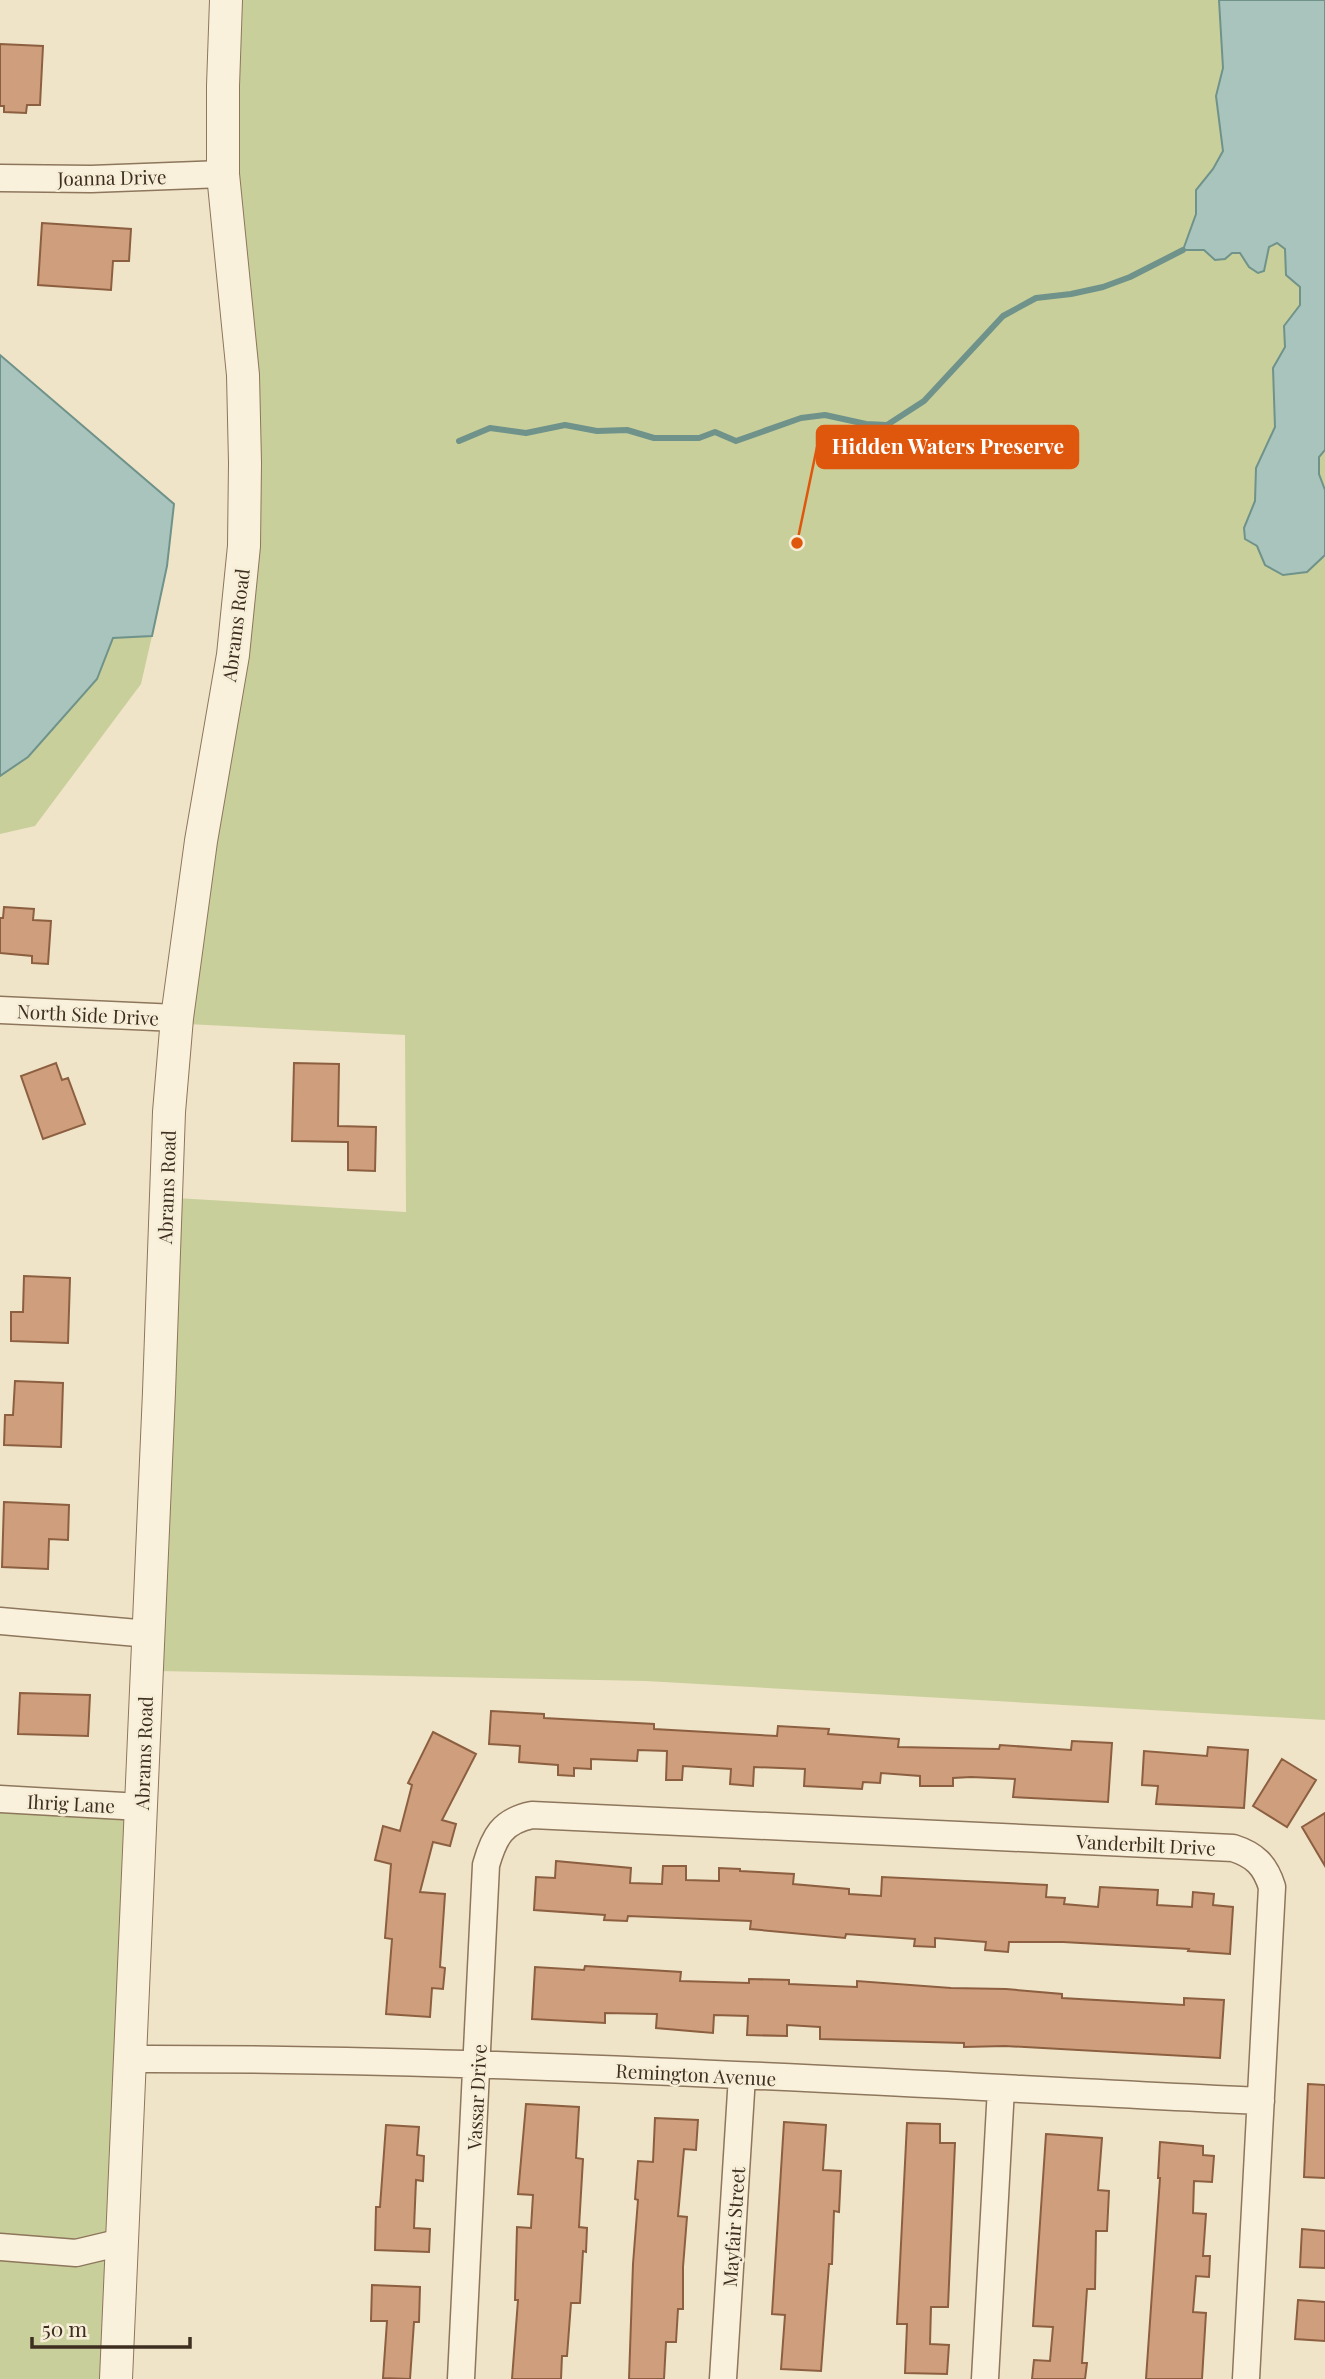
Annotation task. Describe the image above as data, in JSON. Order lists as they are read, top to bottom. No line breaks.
{"streets":{"street":["Joanna Drive","Abrams Road","North Side Drive","Ihrig Lane","Vanderbilt Drive","Remington Avenue","Vassar Drive","Mayfair Street"]},"crossings":[["Joanna Drive","Abrams Road"],["Abrams Road","North Side Drive"],["Abrams Road","Ihrig Lane"],["Abrams Road","Remington Avenue"],["Vanderbilt Drive","Remington Avenue"],["Vanderbilt Drive","Vassar Drive"],["Remington Avenue","Vassar Drive"],["Remington Avenue","Mayfair Street"]],"places":["Hidden Waters Preserve"],"scale_bar":"50 m"}
